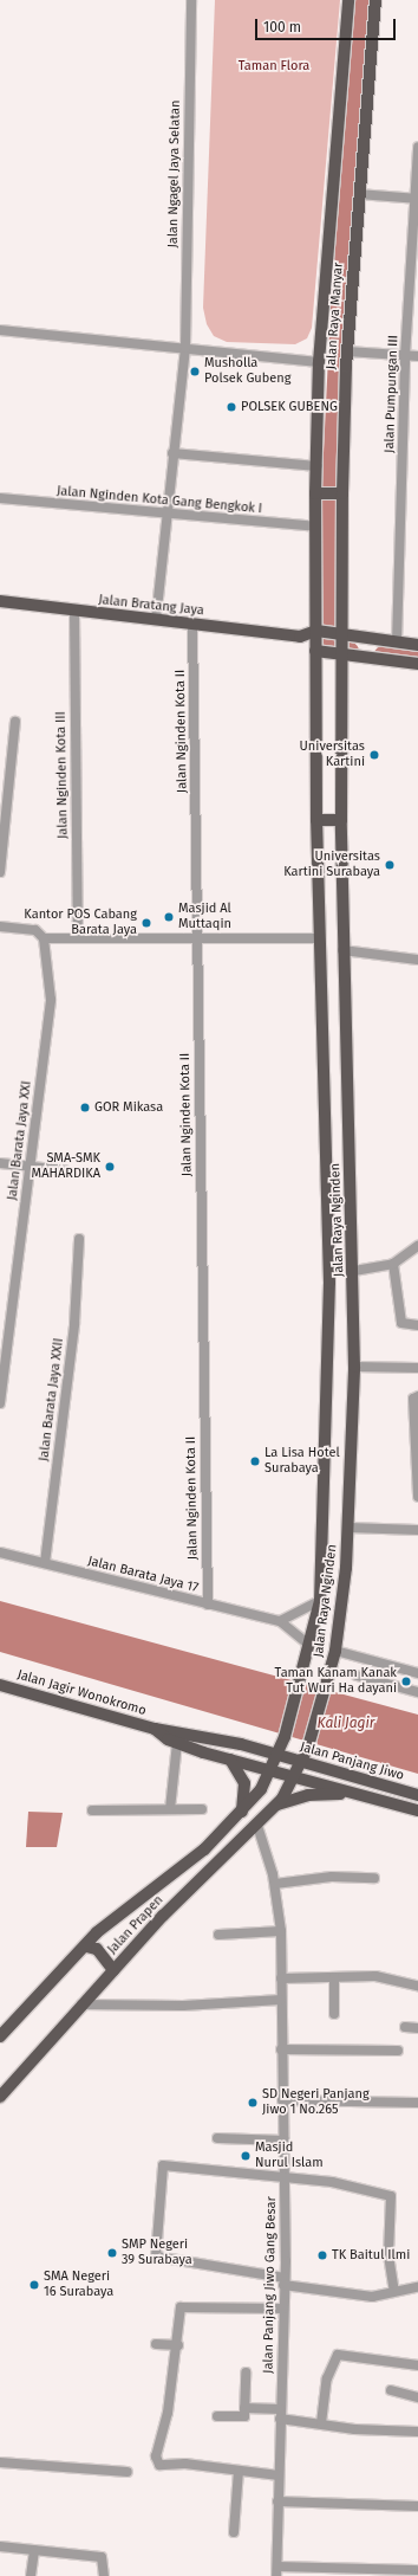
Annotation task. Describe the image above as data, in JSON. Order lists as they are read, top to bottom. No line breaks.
{"streets":{"main road":["Jalan Raya Manyar","Jalan Bratang Jaya","Jalan Raya Nginden","Jalan Jagir Wonokromo","Jalan Panjang Jiwo","Jalan Prapen"],"street":["Jalan Ngagel Jaya Selatan","Jalan Pumpungan III","Jalan Nginden Kota Gang Bengkok I","Jalan Nginden Kota II","Jalan Nginden Kota III","Jalan Barata Jaya XXI","Jalan Barata Jaya XXII","Jalan Barata Jaya 17","Jalan Panjang Jiwo Gang Besar"]},"crossings":[["Jalan Ngagel Jaya Selatan","Jalan Raya Manyar"],["Jalan Ngagel Jaya Selatan","Jalan Nginden Kota Gang Bengkok I"],["Jalan Ngagel Jaya Selatan","Jalan Bratang Jaya"],["Jalan Raya Manyar","Jalan Nginden Kota Gang Bengkok I"],["Jalan Raya Manyar","Jalan Bratang Jaya"],["Jalan Raya Manyar","Jalan Raya Nginden"],["Jalan Bratang Jaya","Jalan Nginden Kota II"],["Jalan Bratang Jaya","Jalan Nginden Kota III"],["Jalan Bratang Jaya","Jalan Raya Nginden"],["Jalan Nginden Kota II","Jalan Barata Jaya 17"],["Jalan Raya Nginden","Jalan Barata Jaya 17"],["Jalan Raya Nginden","Jalan Jagir Wonokromo"],["Jalan Raya Nginden","Jalan Panjang Jiwo"],["Jalan Raya Nginden","Jalan Prapen"],["Jalan Barata Jaya XXII","Jalan Barata Jaya 17"],["Jalan Jagir Wonokromo","Jalan Panjang Jiwo"],["Jalan Jagir Wonokromo","Jalan Prapen"],["Jalan Prapen","Jalan Panjang Jiwo Gang Besar"]],"water":["Kali Jagir"],"parks":["Taman Flora"],"places":["Musholla Polsek Gubeng","POLSEK GUBENG","Universitas Kartini","Universitas Kartini Surabaya","Masjid Al Muttaqin","Kantor POS Cabang Barata Jaya","GOR Mikasa","SMA-SMK MAHARDIKA","La Lisa Hotel Surabaya","Taman Kanam Kanak Tut Wuri Ha dayani","SD Negeri Panjang Jiwo 1 No.265","Masjid Nurul Islam","SMP Negeri 39 Surabaya","TK Baitul Ilmi","SMA Negeri 16 Surabaya"],"scale_bar":"100 m"}
